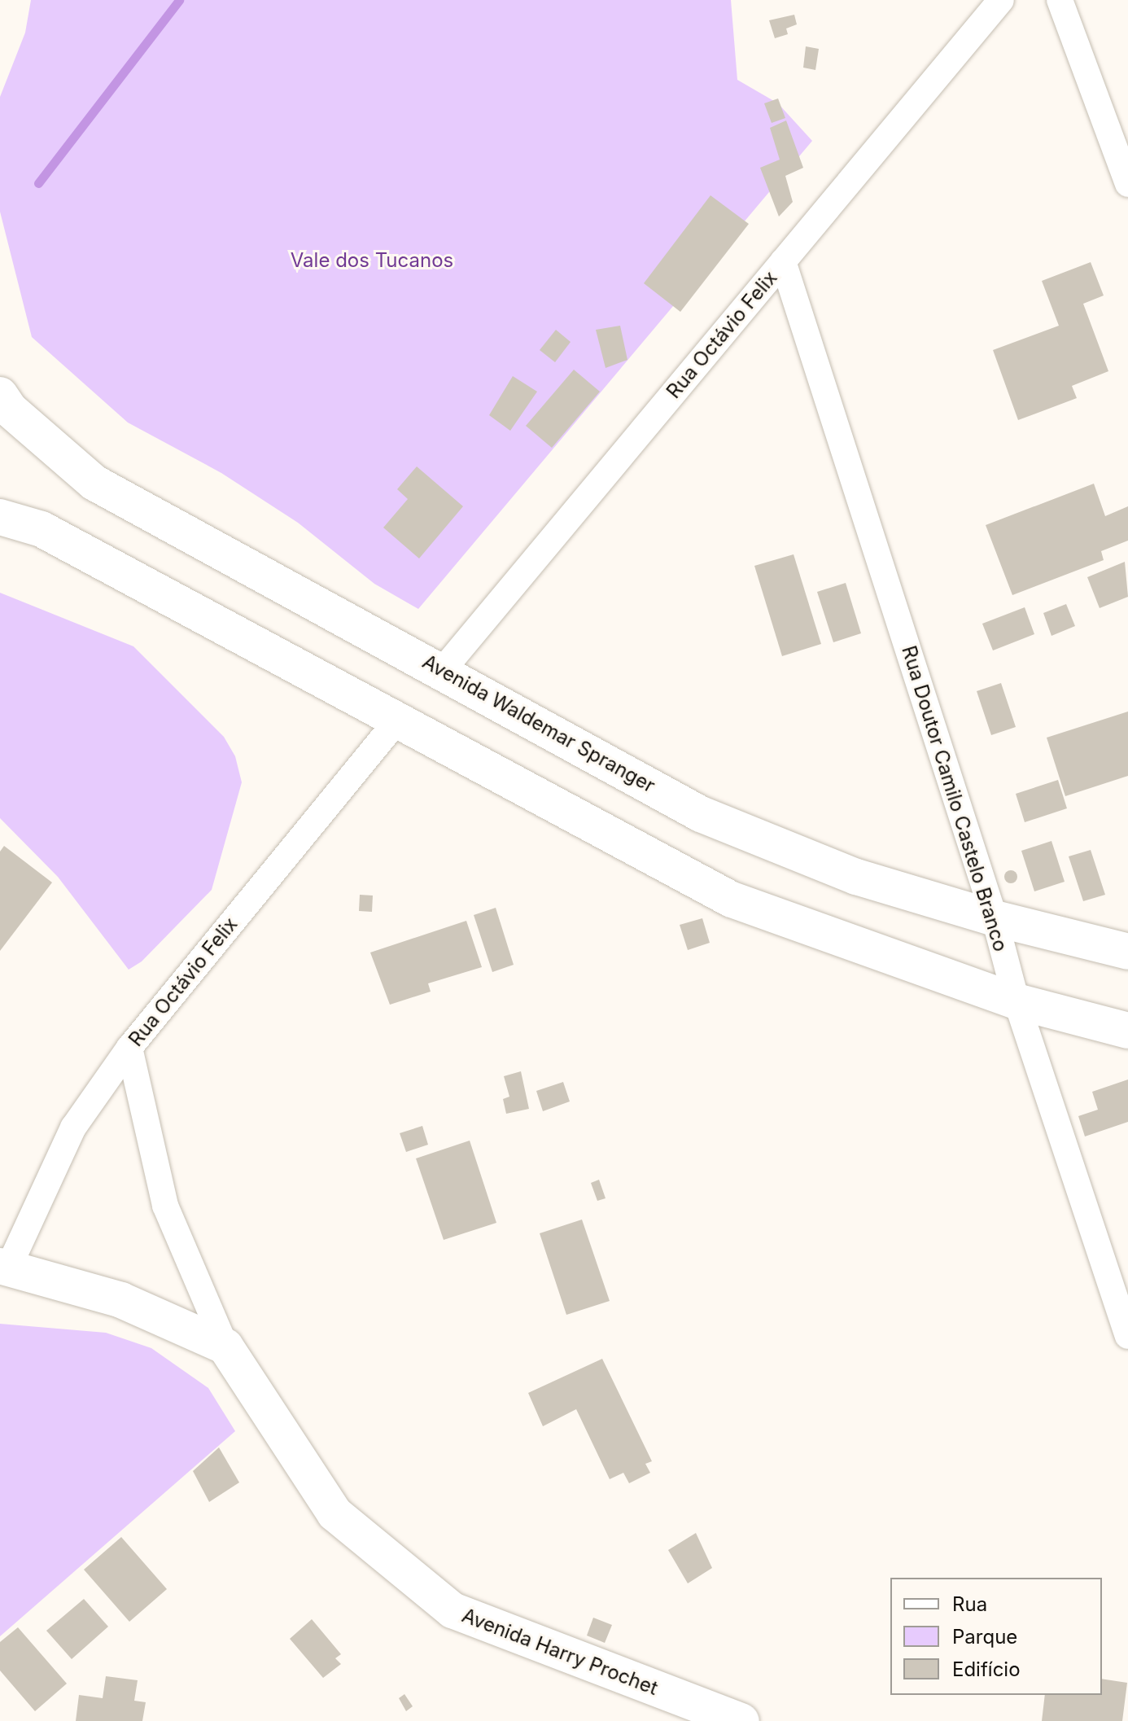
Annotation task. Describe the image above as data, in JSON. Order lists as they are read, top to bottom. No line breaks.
{"streets":{"main road":["Avenida Waldemar Spranger","Avenida Harry Prochet"],"street":["Rua Octávio Felix","Rua Doutor Camilo Castelo Branco"]},"crossings":[["Rua Octávio Felix","Avenida Waldemar Spranger"],["Rua Octávio Felix","Rua Doutor Camilo Castelo Branco"],["Avenida Waldemar Spranger","Rua Doutor Camilo Castelo Branco"]],"parks":["Vale dos Tucanos"],"legend":["Rua","Parque","Edifício"]}
